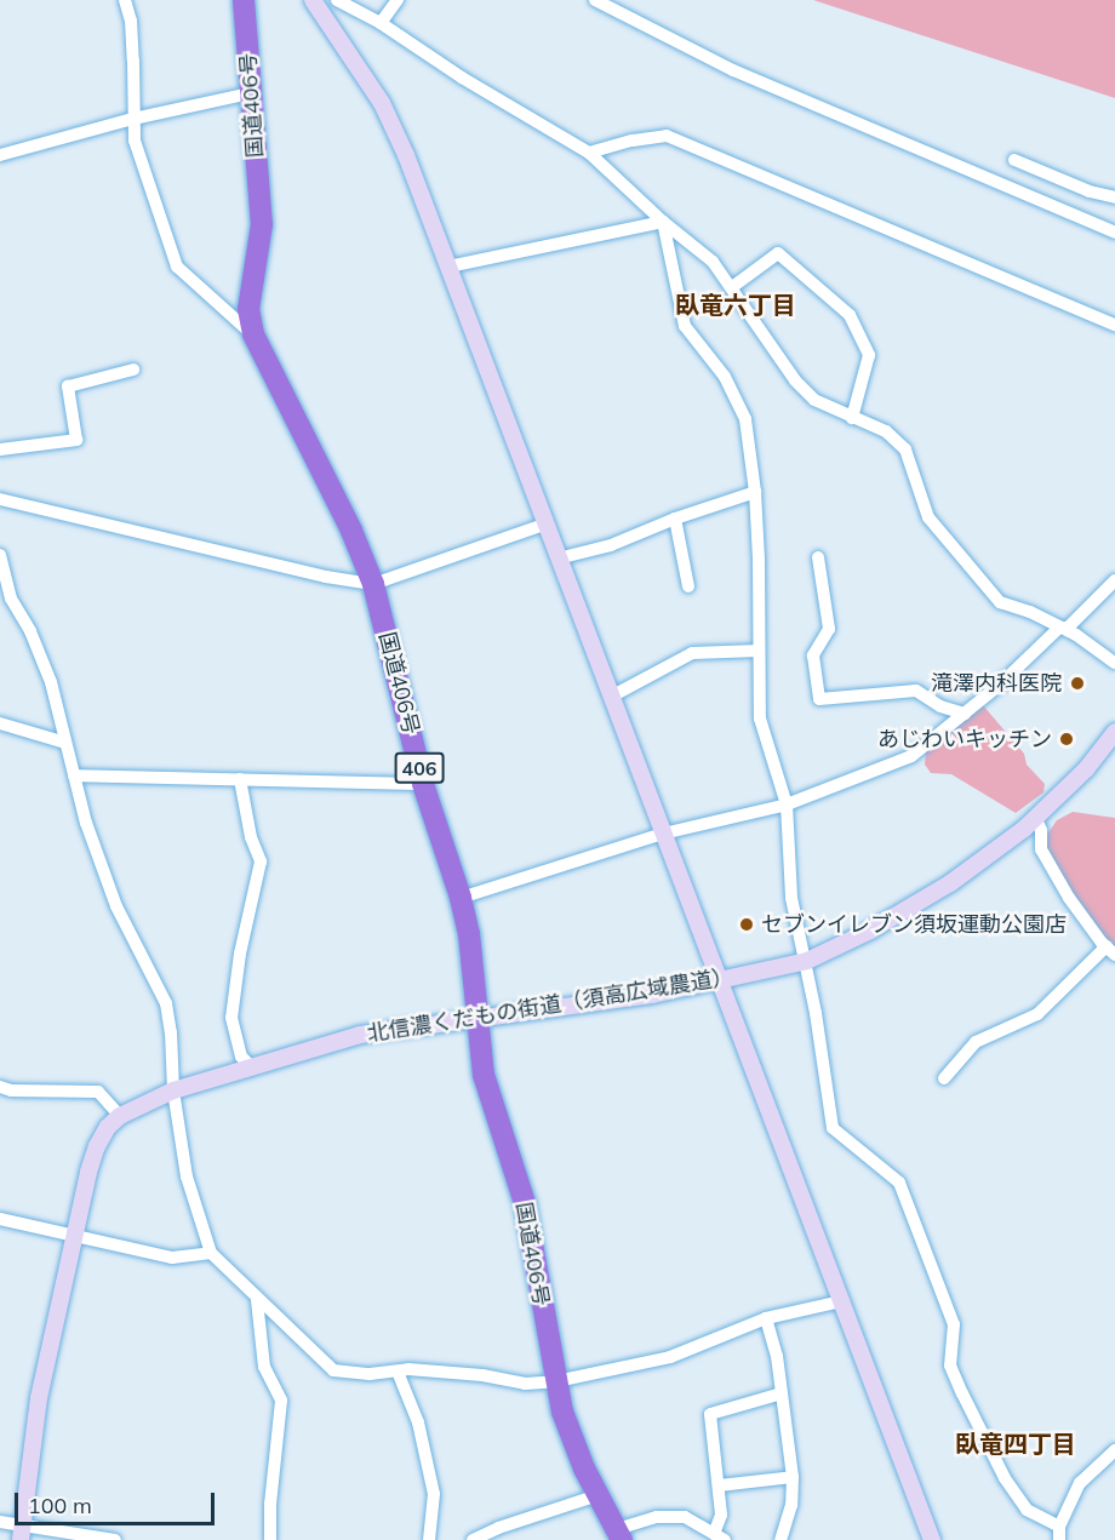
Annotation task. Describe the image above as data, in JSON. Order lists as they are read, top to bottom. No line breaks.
{"streets":{"highway":["国道406号","406"],"street":["北信濃くだもの街道（須高広域農道）"]},"crossings":[["国道406号","北信濃くだもの街道（須高広域農道）"]],"districts":["臥竜六丁目","臥竜四丁目"],"places":["滝澤内科医院","あじわいキッチン","セブンイレブン須坂運動公園店"],"scale_bar":"100 m"}
